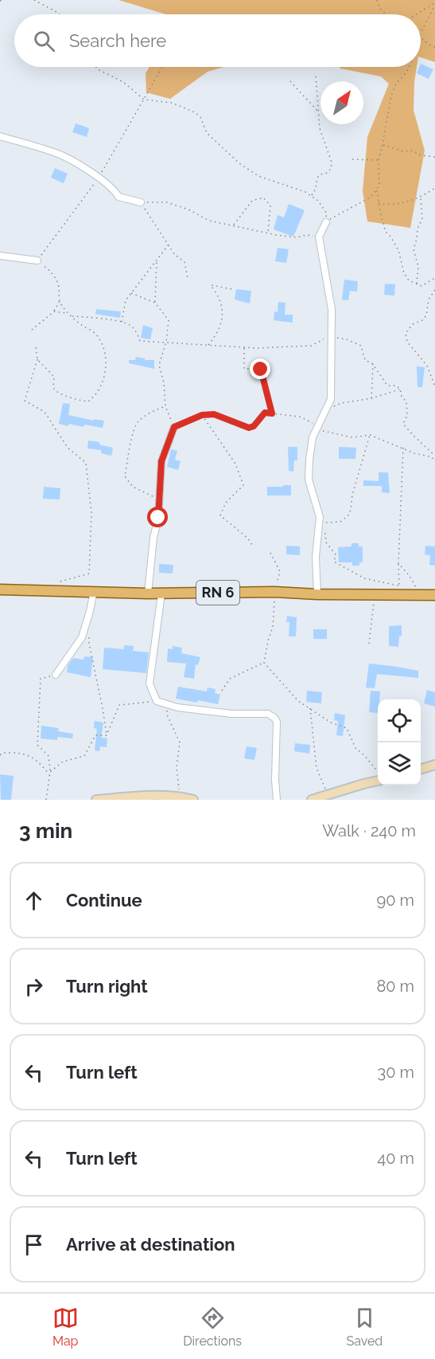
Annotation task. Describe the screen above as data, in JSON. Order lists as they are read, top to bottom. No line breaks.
{"streets":{"main road":["RN 6"]},"north":"top right","page":{"search":"Search here","heading":["3 min","Walk · 240 m"],"list":[["Continue","90 m"],["Turn right","80 m"],["Turn left","30 m"],["Turn left","40 m"],"Arrive at destination"],"nav":["Map","Directions","Saved"]}}
